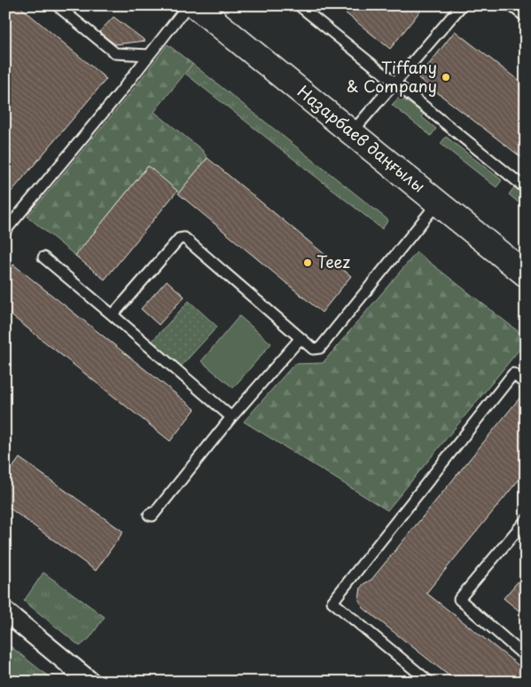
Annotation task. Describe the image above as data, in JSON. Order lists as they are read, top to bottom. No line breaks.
{"streets":{"main road":["Назарбаев даңғылы"]},"places":["Tiffany & Company","Teez"]}
